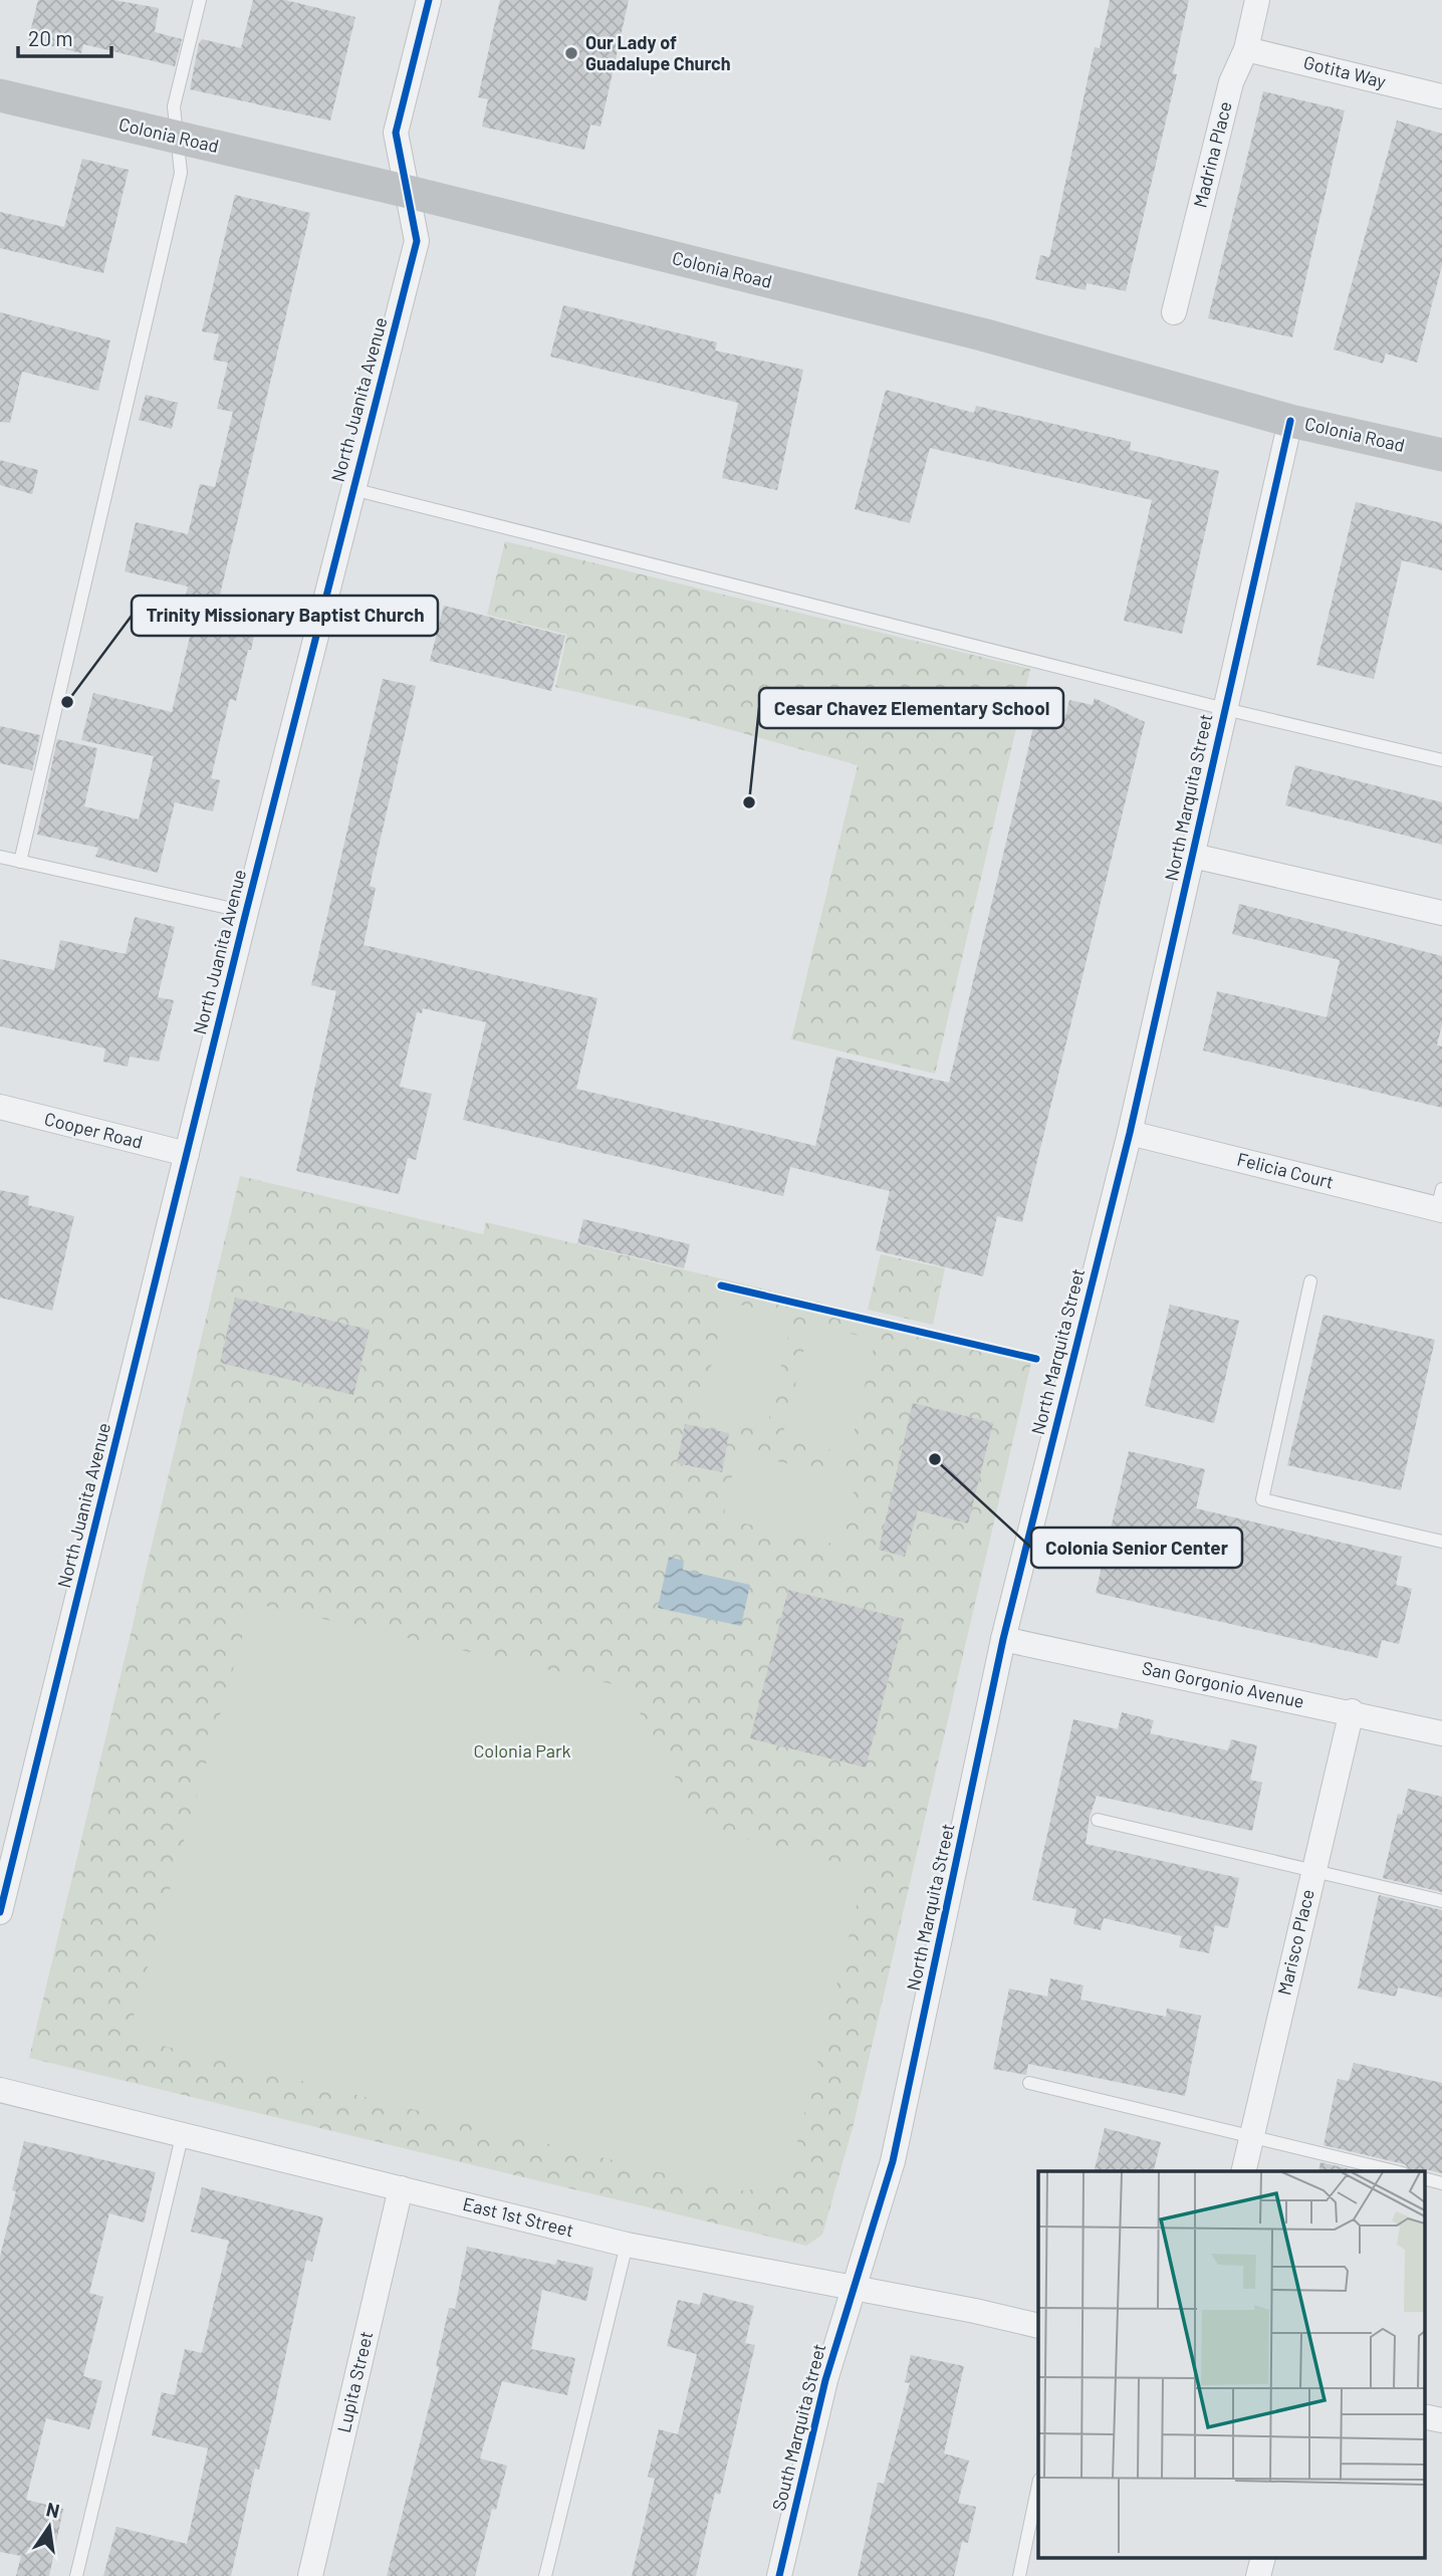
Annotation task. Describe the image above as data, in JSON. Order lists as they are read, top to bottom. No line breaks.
{"streets":{"street":["Gotita Way","Colonia Road","Madrina Place","North Juanita Avenue","North Marquita Street","Cooper Road","Felicia Court","San Gorgonio Avenue","Marisco Place","East 1st Street","Lupita Street","South Marquita Street"]},"crossings":[["Gotita Way","Madrina Place"],["Colonia Road","North Juanita Avenue"],["Colonia Road","North Marquita Street"],["North Juanita Avenue","Cooper Road"],["North Marquita Street","Felicia Court"],["North Marquita Street","San Gorgonio Avenue"],["North Marquita Street","East 1st Street"],["North Marquita Street","South Marquita Street"],["San Gorgonio Avenue","Marisco Place"],["East 1st Street","Lupita Street"],["East 1st Street","South Marquita Street"]],"parks":["Colonia Park"],"places":["Our Lady of Guadalupe Church","Trinity Missionary Baptist Church","Cesar Chavez Elementary School","Colonia Senior Center"],"scale_bar":"20 m","north":"top"}
